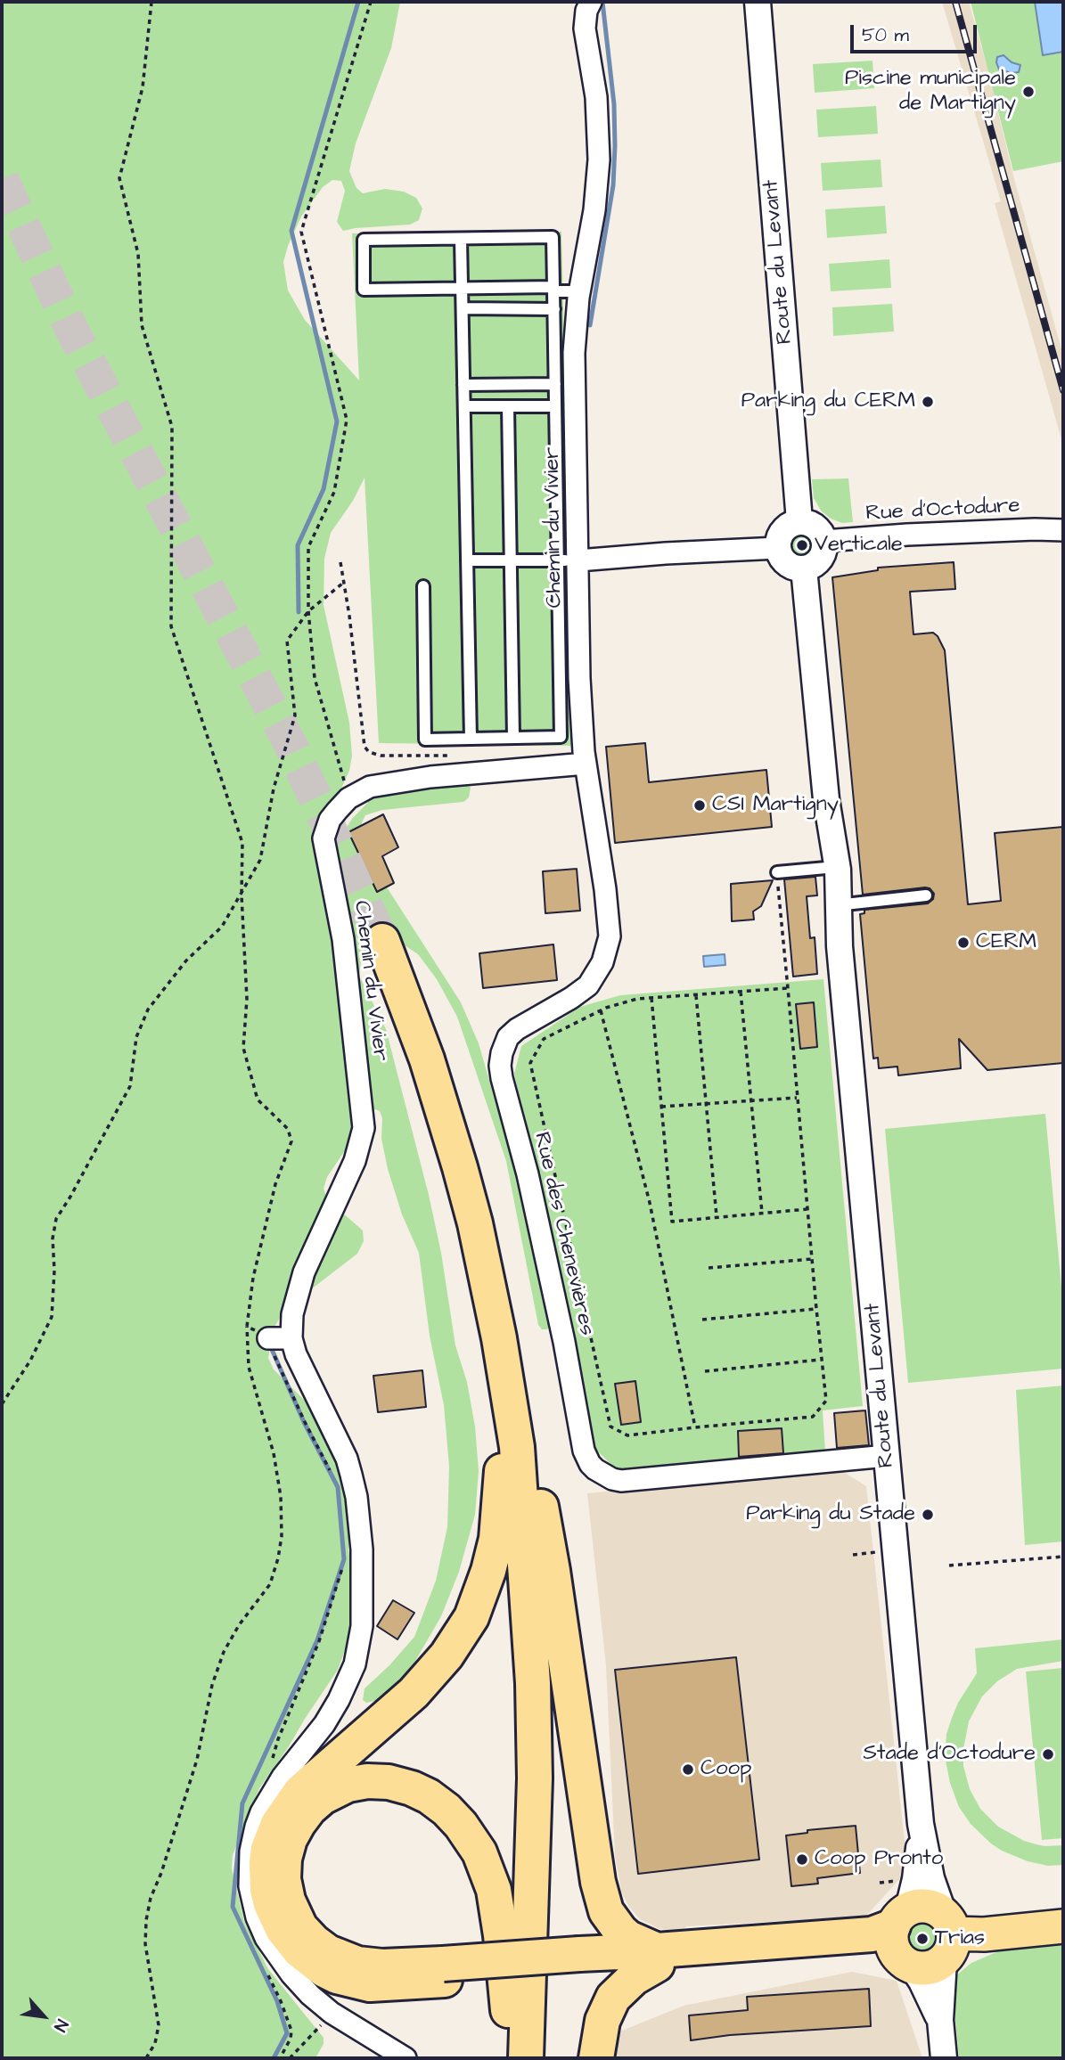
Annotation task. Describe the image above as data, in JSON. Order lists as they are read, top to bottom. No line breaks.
{"streets":{"street":["Route du Levant","Rue d'Octodure","Chemin du Vivier","Rue des Chenevières"]},"crossings":[["Route du Levant","Rue d'Octodure"],["Route du Levant","Rue des Chenevières"],["Chemin du Vivier","Rue des Chenevières"]],"places":["Piscine municipale de Martigny","Parking du CERM","Verticale","CSI Martigny","CERM","Parking du Stade","Stade d'Octodure","Coop","Coop Pronto","Trias"],"scale_bar":"50 m","north":"bottom right"}
